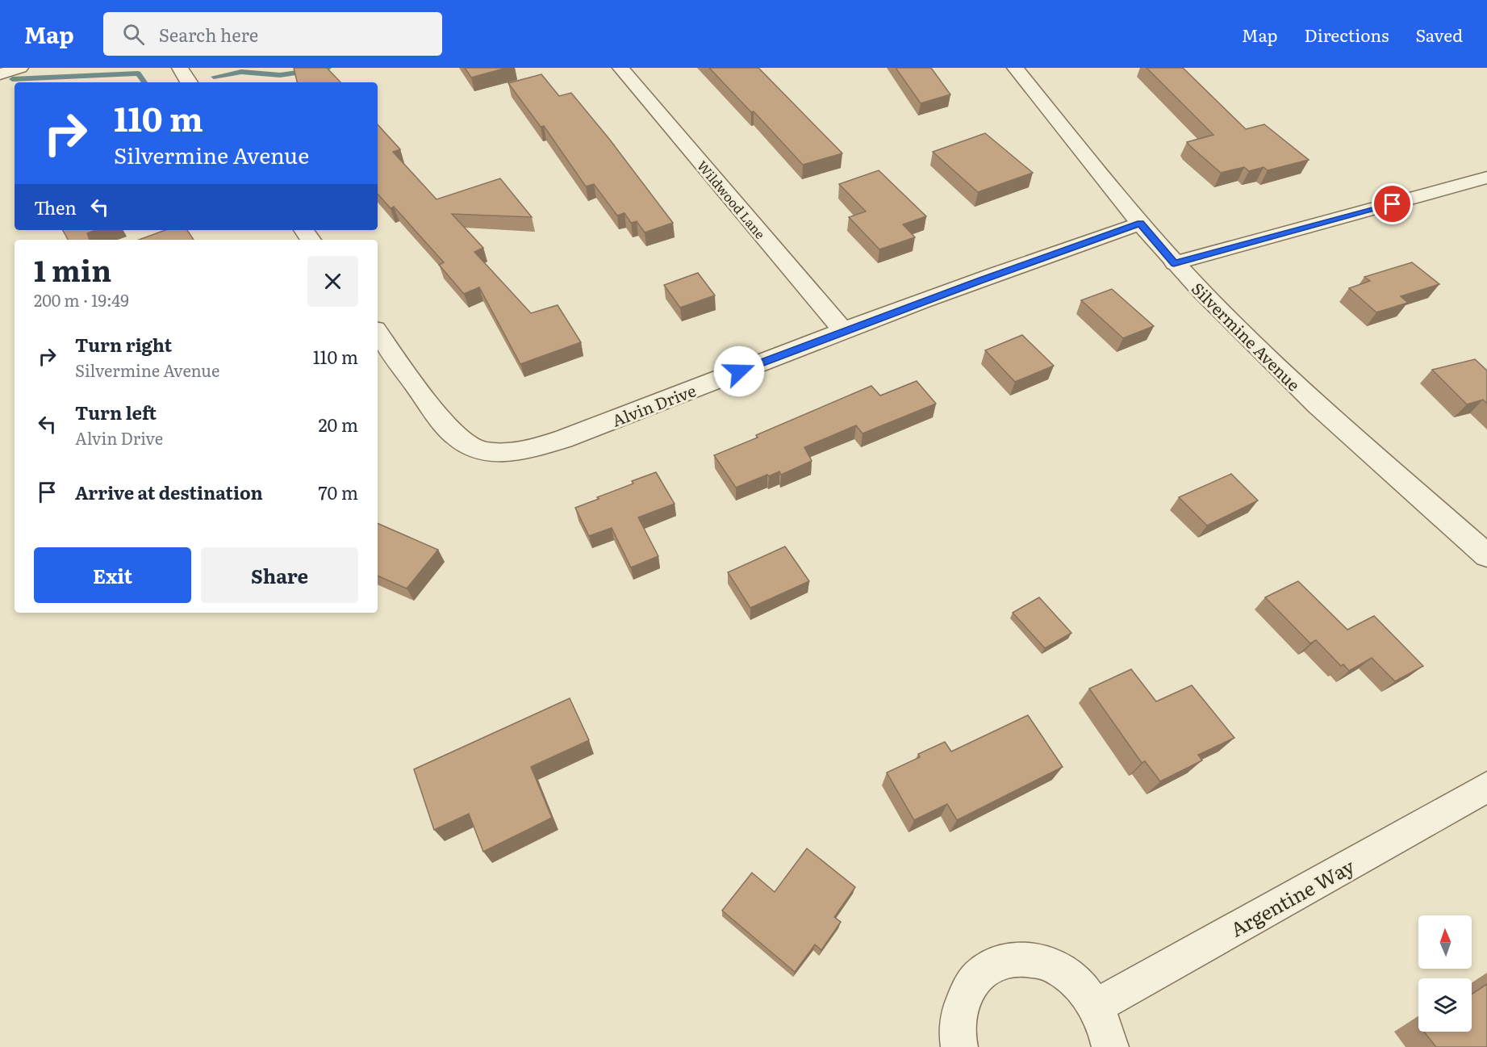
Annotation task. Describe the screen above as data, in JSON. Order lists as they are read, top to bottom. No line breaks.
{"streets":{"street":["Wildwood Lane","Silvermine Avenue","Alvin Drive","Argentine Way"]},"crossings":[["Wildwood Lane","Alvin Drive"],["Silvermine Avenue","Alvin Drive"]],"north":"top","page":{"header":"Map","search":"Search here","nav":["Map","Directions","Saved"],"turn":["110 m","Silvermine Avenue"],"then":"Then","heading":["1 min","200 m · 19:49"],"list":[{"name":"Turn right","note":"Silvermine Avenue","value":"110 m"},{"name":"Turn left","note":"Alvin Drive","value":"20 m"},{"name":"Arrive at destination","value":"70 m"}],"buttons":["Exit","Share"]}}
